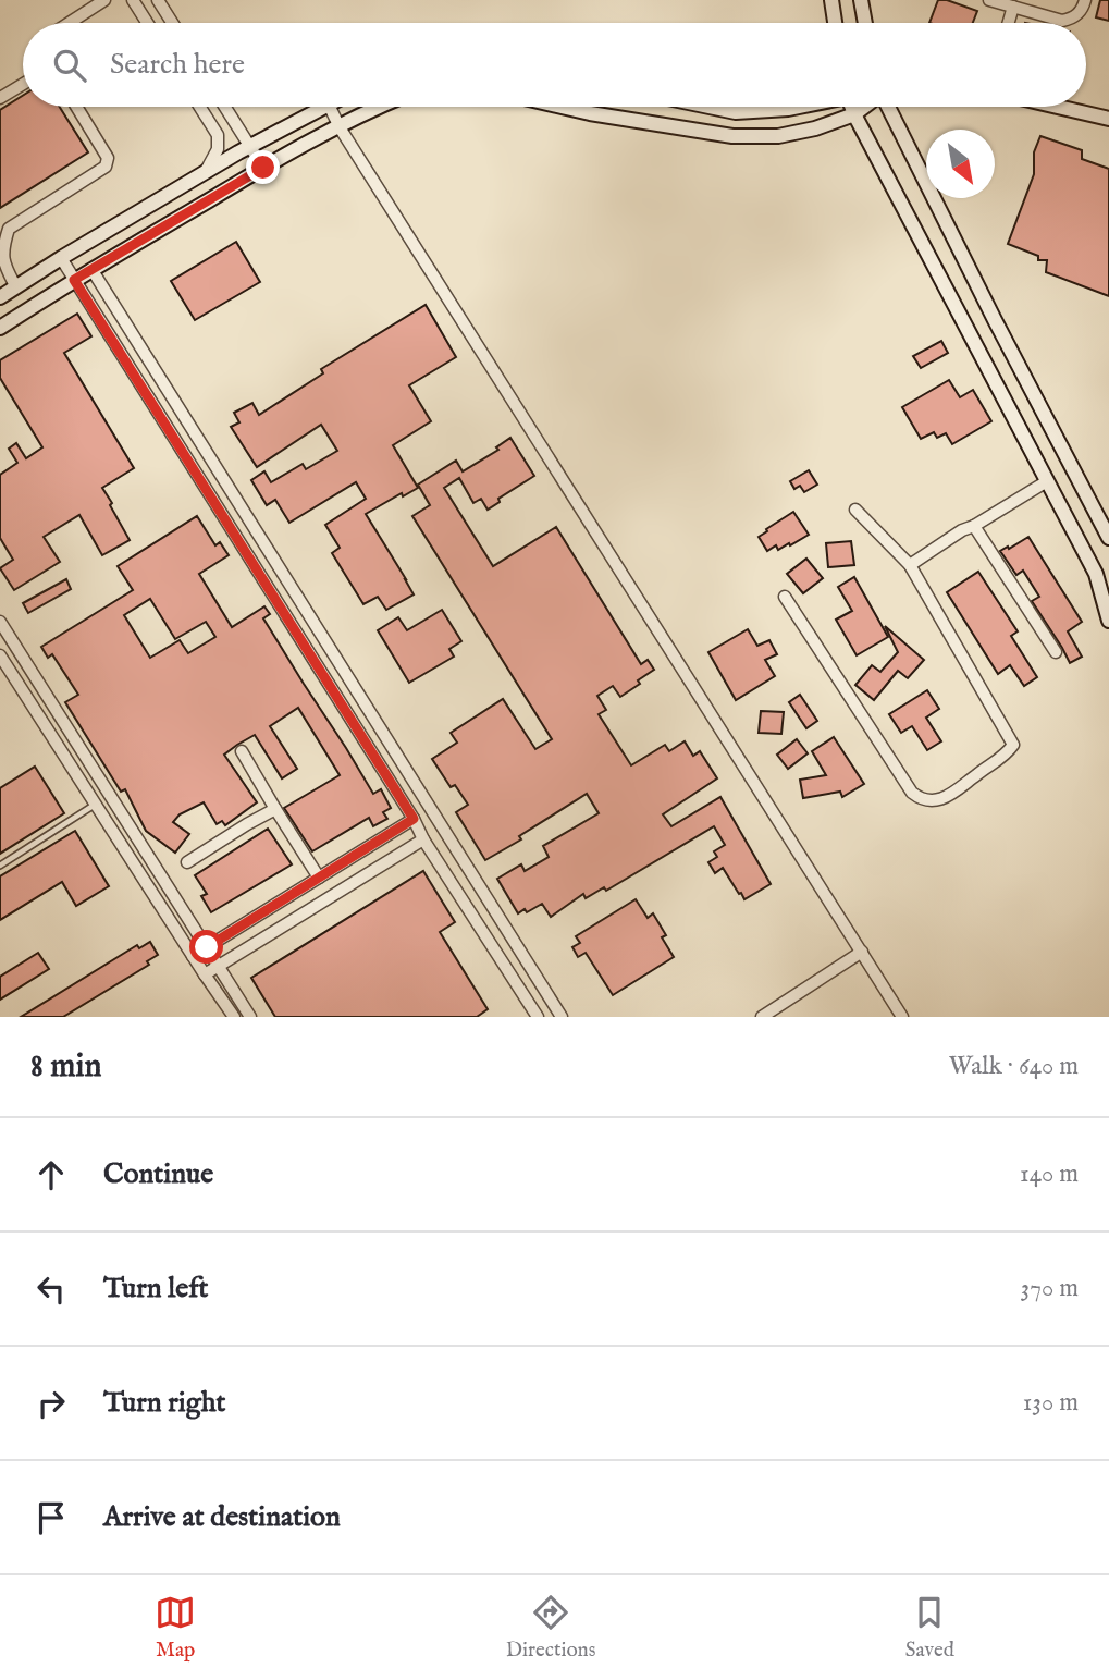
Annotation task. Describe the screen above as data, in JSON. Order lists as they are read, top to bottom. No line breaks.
{"north":"bottom right","page":{"search":"Search here","heading":["8 min","Walk · 640 m"],"list":[["Continue","140 m"],["Turn left","370 m"],["Turn right","130 m"],"Arrive at destination"],"nav":["Map","Directions","Saved"]}}
